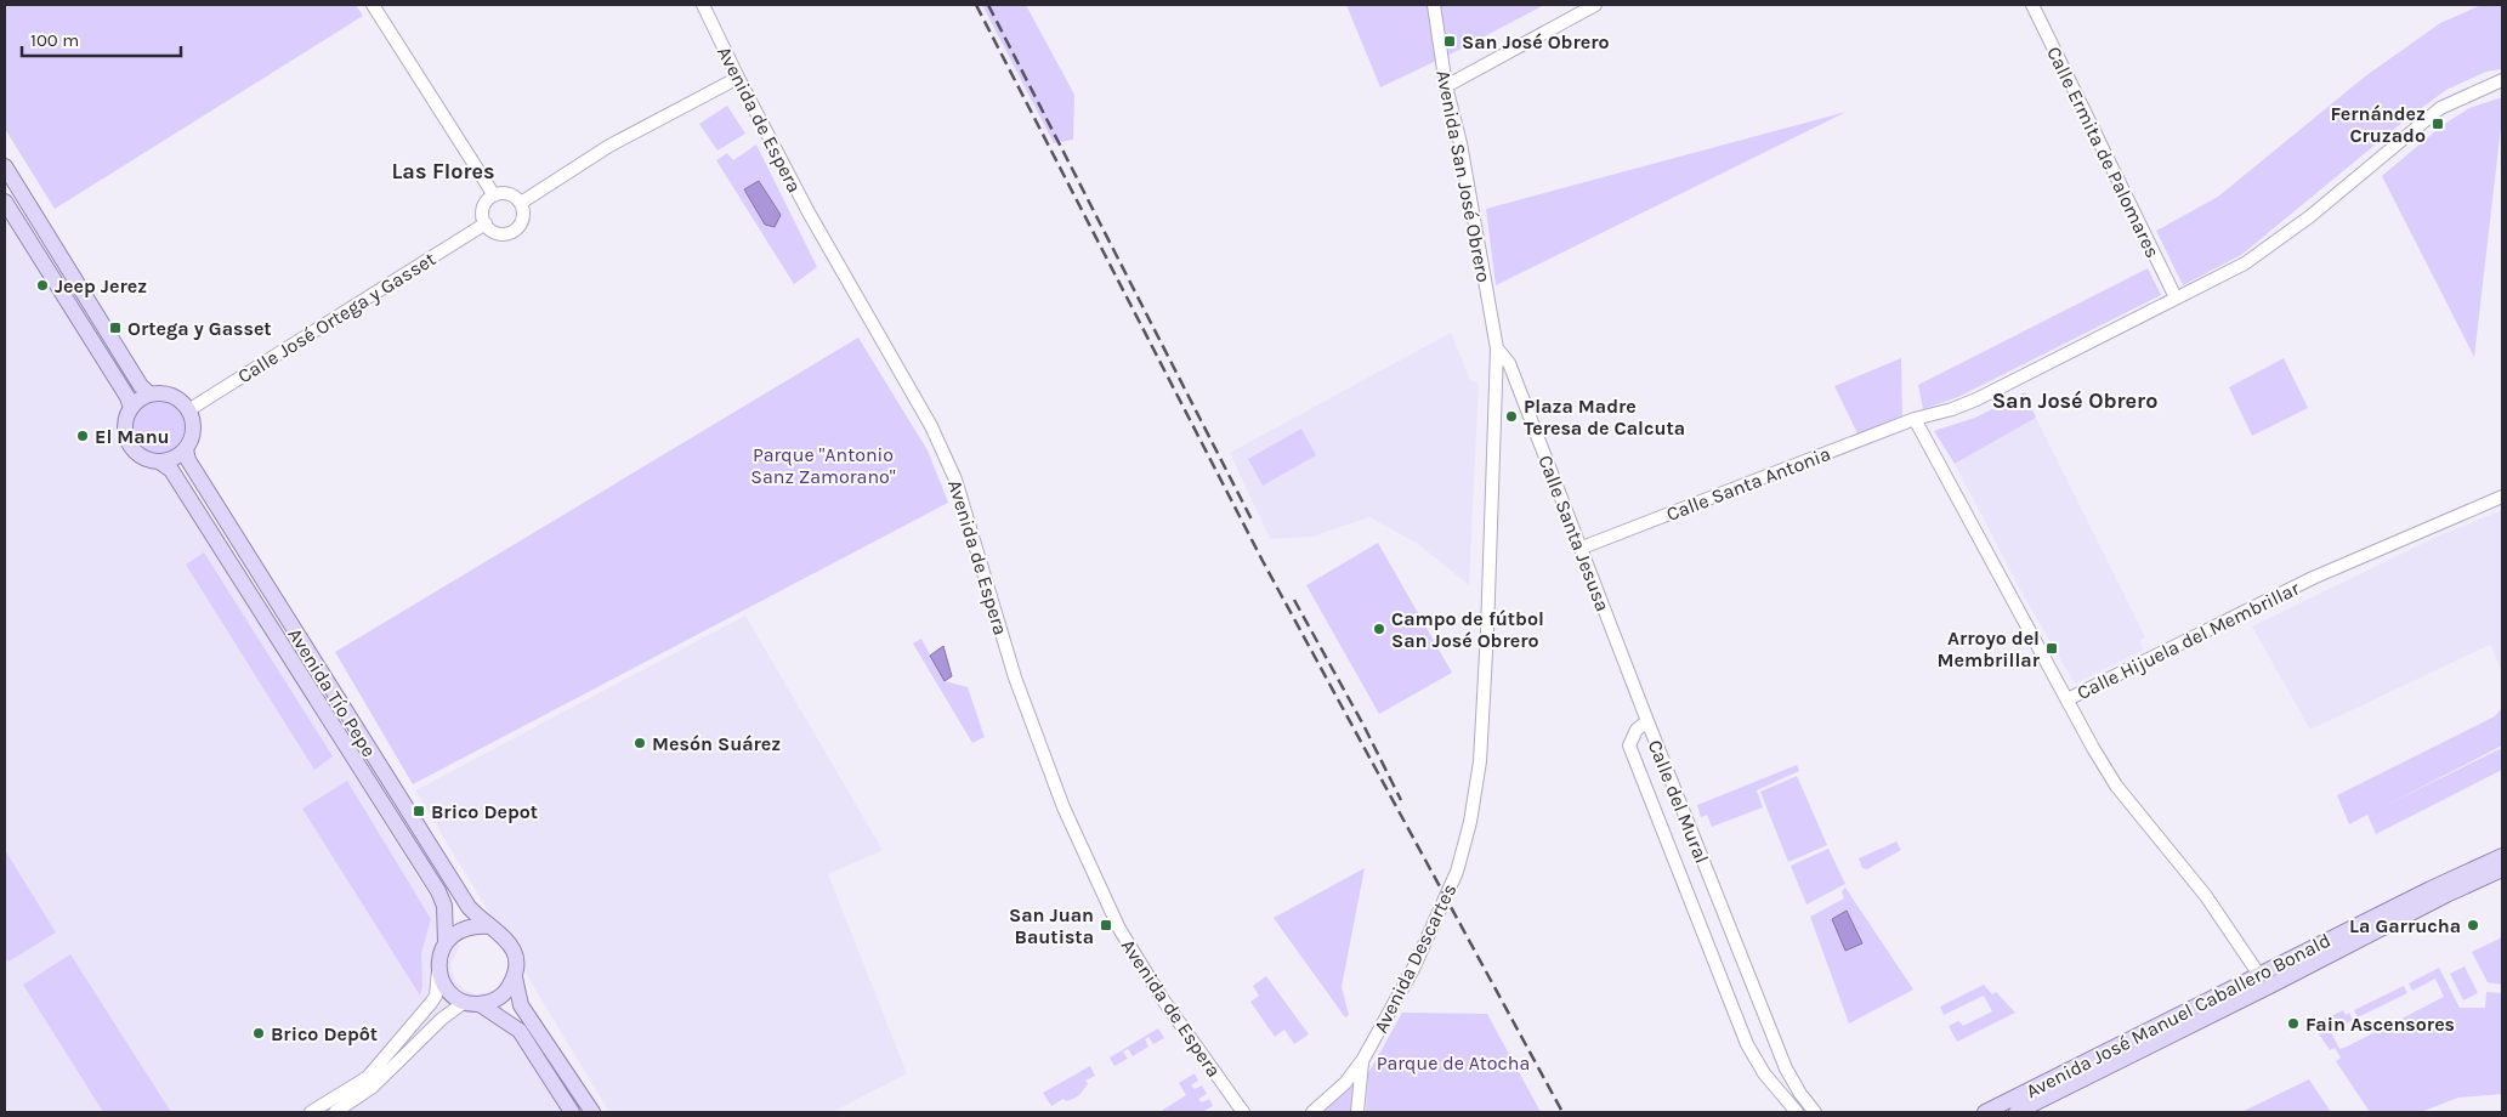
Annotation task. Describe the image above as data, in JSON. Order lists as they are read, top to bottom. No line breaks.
{"streets":{"main road":["Avenida Tío Pepe","Avenida José Manuel Caballero Bonald"],"street":["Avenida de Espera","Calle Ermita de Palomares","Avenida San José Obrero","Calle José Ortega y Gasset","Calle Santa Antonia","Calle Santa Jesusa","Calle Hijuela del Membrillar","Calle del Mural","Avenida Descartes"]},"crossings":[["Calle Ermita de Palomares","Calle Santa Antonia"],["Avenida San José Obrero","Calle Santa Jesusa"],["Avenida San José Obrero","Avenida Descartes"],["Calle José Ortega y Gasset","Avenida Tío Pepe"],["Calle Santa Antonia","Calle Santa Jesusa"],["Calle Santa Antonia","Calle Hijuela del Membrillar"],["Calle Santa Jesusa","Calle del Mural"],["Calle Santa Jesusa","Avenida Descartes"]],"districts":["Las Flores","San José Obrero"],"parks":["Parque \"Antonio Sanz Zamorano\"","Parque de Atocha"],"places":{"transit":["San José Obrero","Fernández Cruzado","Ortega y Gasset","Arroyo del Membrillar","Brico Depot","San Juan Bautista"],"other":["Jeep Jerez","Plaza Madre Teresa de Calcuta","El Manu","Campo de fútbol San José Obrero","Mesón Suárez","La Garrucha","Fain Ascensores","Brico Depôt"]},"scale_bar":"100 m"}
